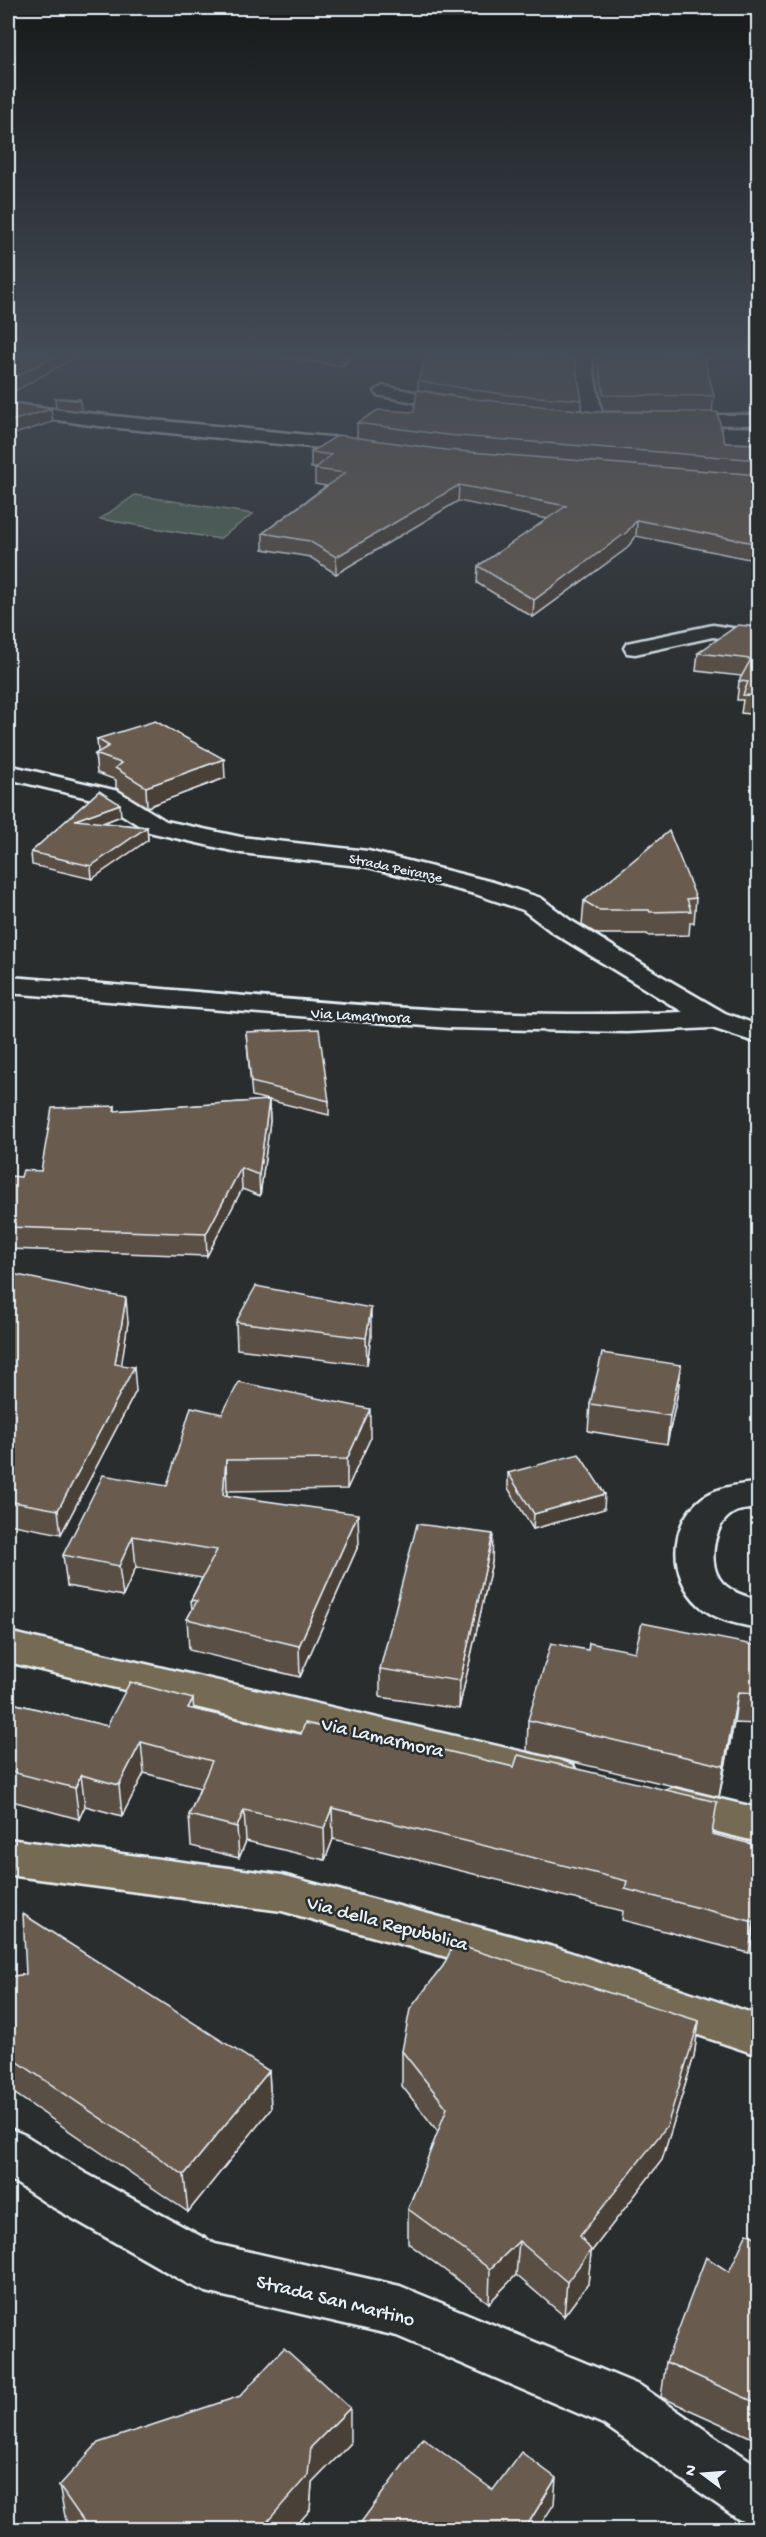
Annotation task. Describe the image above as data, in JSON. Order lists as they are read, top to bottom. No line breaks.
{"streets":{"main road":["Via Lamarmora","Via della Repubblica"],"street":["Strada Peiranze","Strada San Martino"]},"crossings":[["Strada Peiranze","Via Lamarmora"]],"north":"left"}
